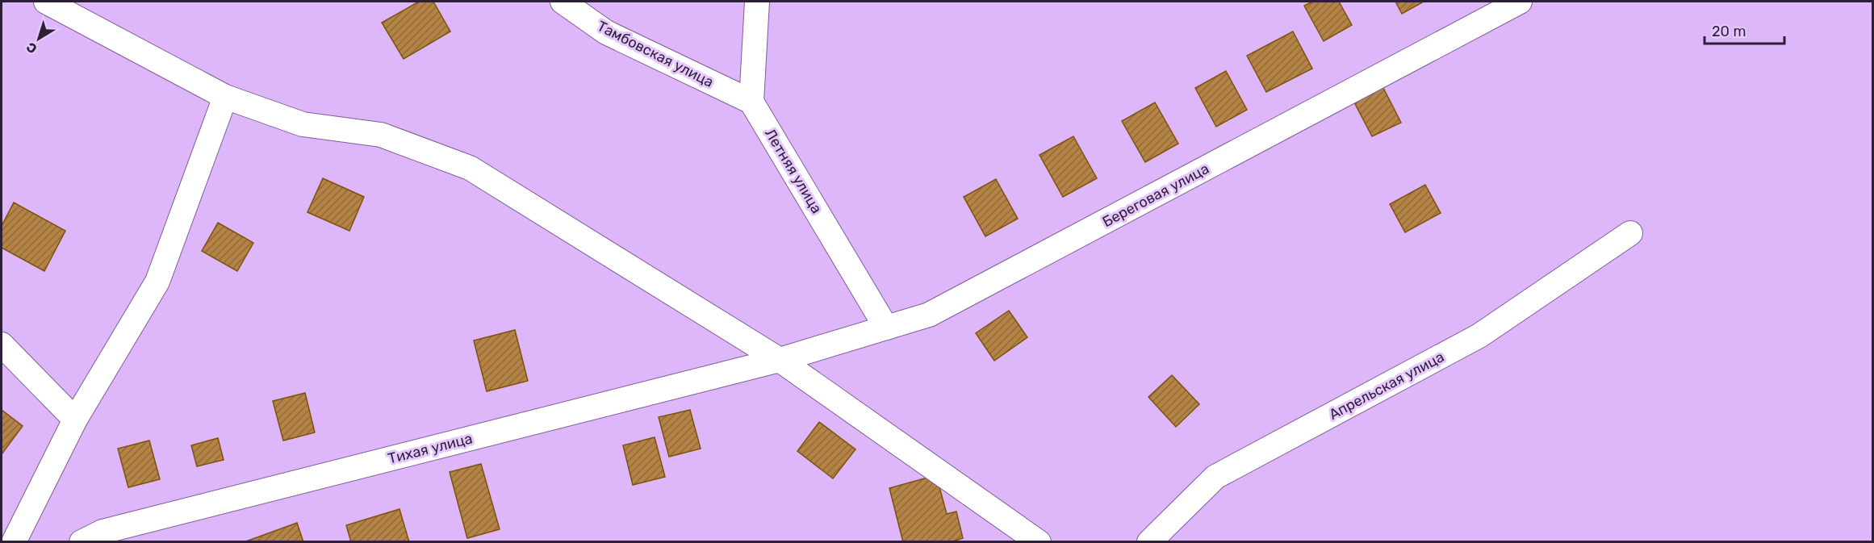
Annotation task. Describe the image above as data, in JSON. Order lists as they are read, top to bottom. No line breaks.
{"streets":{"street":["Тамбовская улица","Летняя улица","Береговая улица","Апрельская улица","Тихая улица"]},"crossings":[["Тамбовская улица","Летняя улица"],["Летняя улица","Береговая улица"],["Береговая улица","Тихая улица"]],"scale_bar":"20 m","north":"bottom left"}
